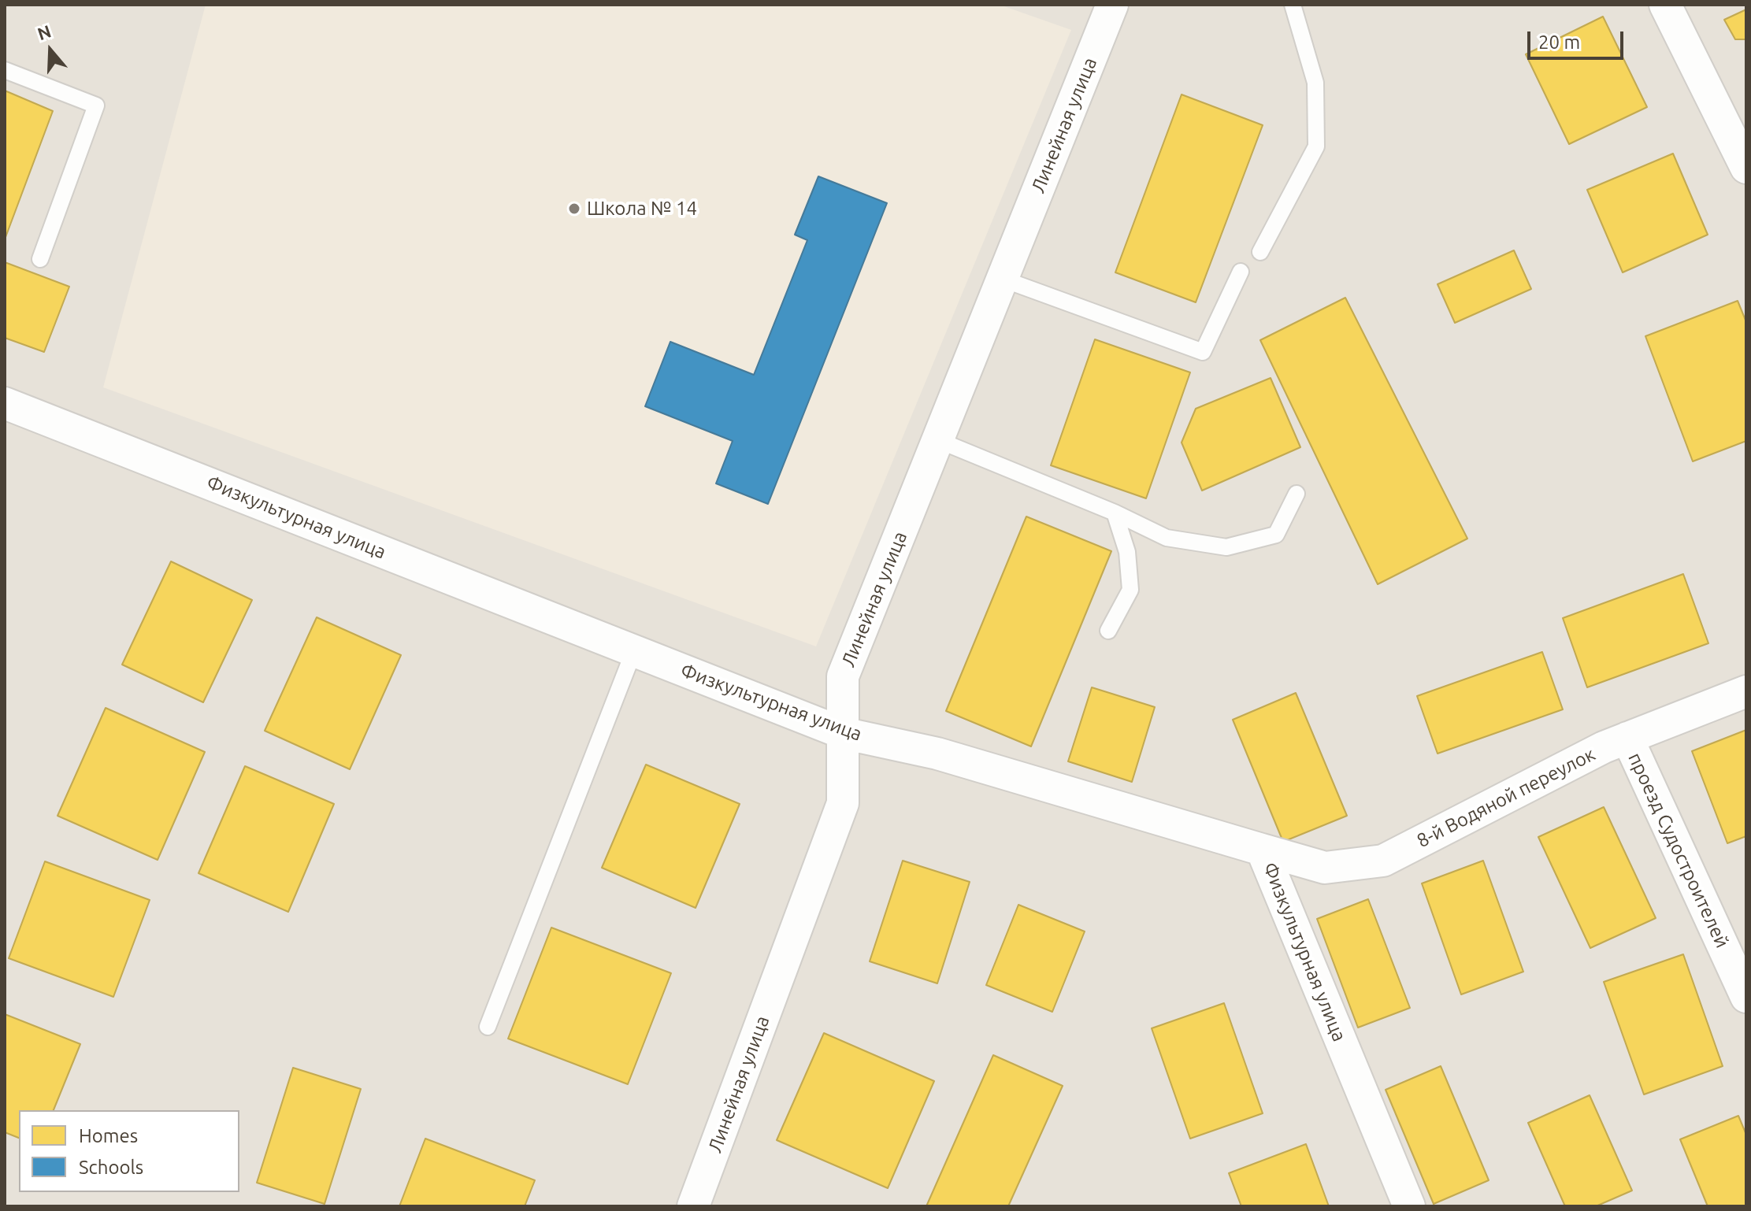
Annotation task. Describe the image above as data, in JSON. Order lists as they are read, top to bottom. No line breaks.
{"streets":{"street":["Линейная улица","Физкультурная улица","8-й Водяной переулок","проезд Судостроителей"]},"crossings":[["Линейная улица","Физкультурная улица"],["Физкультурная улица","8-й Водяной переулок"],["8-й Водяной переулок","проезд Судостроителей"]],"places":["Школа № 14"],"legend":["Homes","Schools"],"scale_bar":"20 m","north":"top"}
